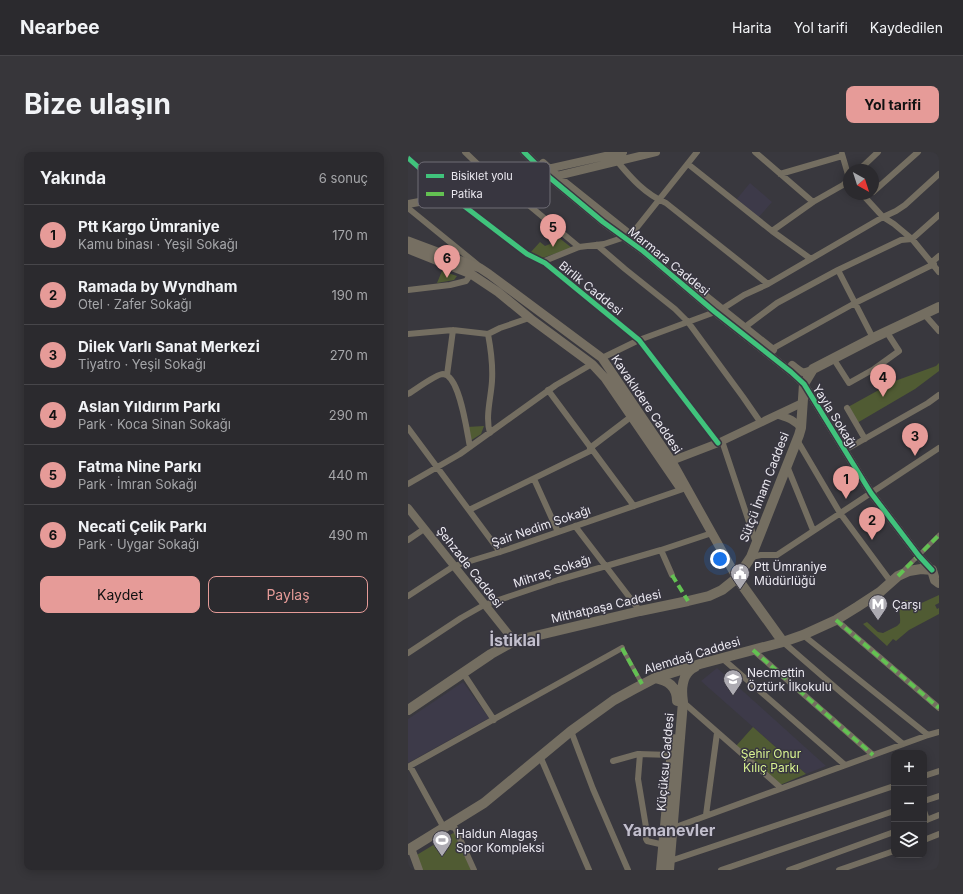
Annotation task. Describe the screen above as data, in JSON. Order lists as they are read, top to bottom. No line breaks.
{"streets":{"main road":["Kavaklıdere Caddesi","Sütçü İmam Caddesi","Mithatpaşa Caddesi","Alemdağ Caddesi","Küçüksu Caddesi"],"street":["Marmara Caddesi","Birlik Caddesi","Yayla Sokağı","Şair Nedim Sokağı","Şehzade Caddesi","Mihraç Sokağı"]},"crossings":[["Marmara Caddesi","Yayla Sokağı"],["Marmara Caddesi","Sütçü İmam Caddesi"],["Birlik Caddesi","Sütçü İmam Caddesi"],["Kavaklıdere Caddesi","Sütçü İmam Caddesi"],["Kavaklıdere Caddesi","Şair Nedim Sokağı"],["Kavaklıdere Caddesi","Mihraç Sokağı"],["Kavaklıdere Caddesi","Mithatpaşa Caddesi"],["Yayla Sokağı","Sütçü İmam Caddesi"],["Yayla Sokağı","Alemdağ Caddesi"],["Sütçü İmam Caddesi","Mithatpaşa Caddesi"],["Şair Nedim Sokağı","Şehzade Caddesi"],["Şehzade Caddesi","Mihraç Sokağı"],["Şehzade Caddesi","Mithatpaşa Caddesi"],["Alemdağ Caddesi","Küçüksu Caddesi"]],"districts":["İstiklal","Yamanevler"],"parks":["Şehir Onur Kılıç Parkı"],"places":{"public building":["Ptt Ümraniye Müdürlüğü"],"metro station":["Çarşı"],"school or university":["Necmettin Öztürk İlkokulu"],"sports":["Haldun Alagaş Spor Kompleksi"]},"legend":["Bisiklet yolu","Patika"],"north":"bottom right","page":{"header":"Nearbee","nav":["Harita","Yol tarifi","Kaydedilen"],"buttons":["Yol tarifi",["Kaydet","Paylaş"]],"title":"Bize ulaşın","heading":["Yakında","6 sonuç"],"list":[{"mark":"1","name":"Ptt Kargo Ümraniye","note":"Kamu binası · Yeşil Sokağı","value":"170 m"},{"mark":"2","name":"Ramada by Wyndham","note":"Otel · Zafer Sokağı","value":"190 m"},{"mark":"3","name":"Dilek Varlı Sanat Merkezi","note":"Tiyatro · Yeşil Sokağı","value":"270 m"},{"mark":"4","name":"Aslan Yıldırım Parkı","note":"Park · Koca Sinan Sokağı","value":"290 m"},{"mark":"5","name":"Fatma Nine Parkı","note":"Park · İmran Sokağı","value":"440 m"},{"mark":"6","name":"Necati Çelik Parkı","note":"Park · Uygar Sokağı","value":"490 m"}],"pins":["5","6","4","3","1","2"],"map_buttons":["+","−"]}}
